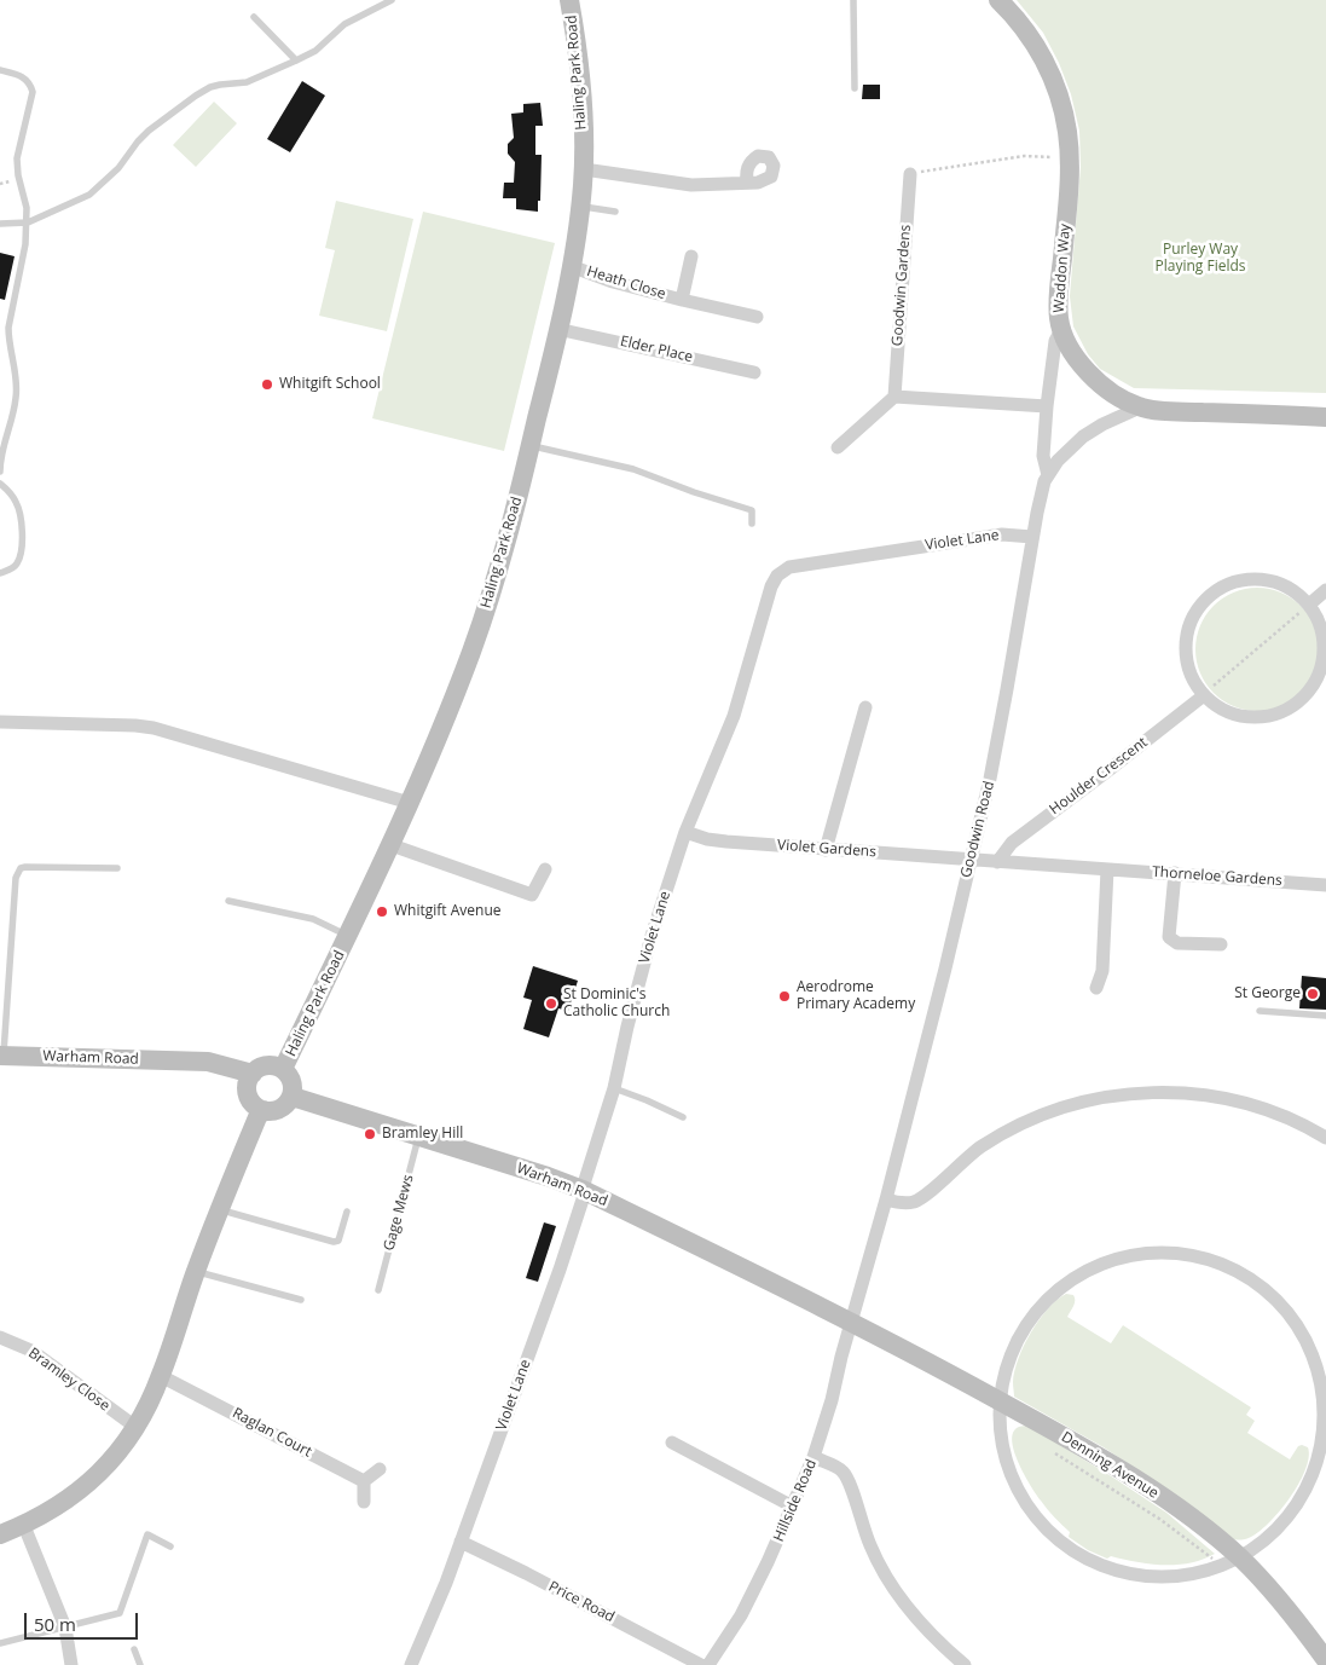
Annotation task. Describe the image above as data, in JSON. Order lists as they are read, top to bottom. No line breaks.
{"streets":{"street":["Haling Park Road","Waddon Way","Heath Close","Goodwin Gardens","Elder Place","Violet Lane","Houlder Crescent","Goodwin Road","Violet Gardens","Thorneloe Gardens","Warham Road","Bramley Close","Raglan Court","Denning Avenue","Hillside Road","Price Road"],"lane":["Gage Mews"]},"crossings":[["Haling Park Road","Heath Close"],["Haling Park Road","Elder Place"],["Haling Park Road","Warham Road"],["Waddon Way","Goodwin Road"],["Violet Lane","Goodwin Road"],["Violet Lane","Violet Gardens"],["Violet Lane","Warham Road"],["Violet Lane","Price Road"],["Houlder Crescent","Thorneloe Gardens"],["Goodwin Road","Violet Gardens"],["Goodwin Road","Thorneloe Gardens"],["Goodwin Road","Warham Road"],["Goodwin Road","Denning Avenue"],["Goodwin Road","Hillside Road"],["Violet Gardens","Thorneloe Gardens"],["Warham Road","Gage Mews"],["Warham Road","Denning Avenue"],["Warham Road","Hillside Road"],["Denning Avenue","Hillside Road"]],"parks":["Purley Way Playing Fields"],"places":["Whitgift School","Whitgift Avenue","St George","Aerodrome Primary Academy","St Dominic's Catholic Church","Bramley Hill"],"scale_bar":"50 m"}
